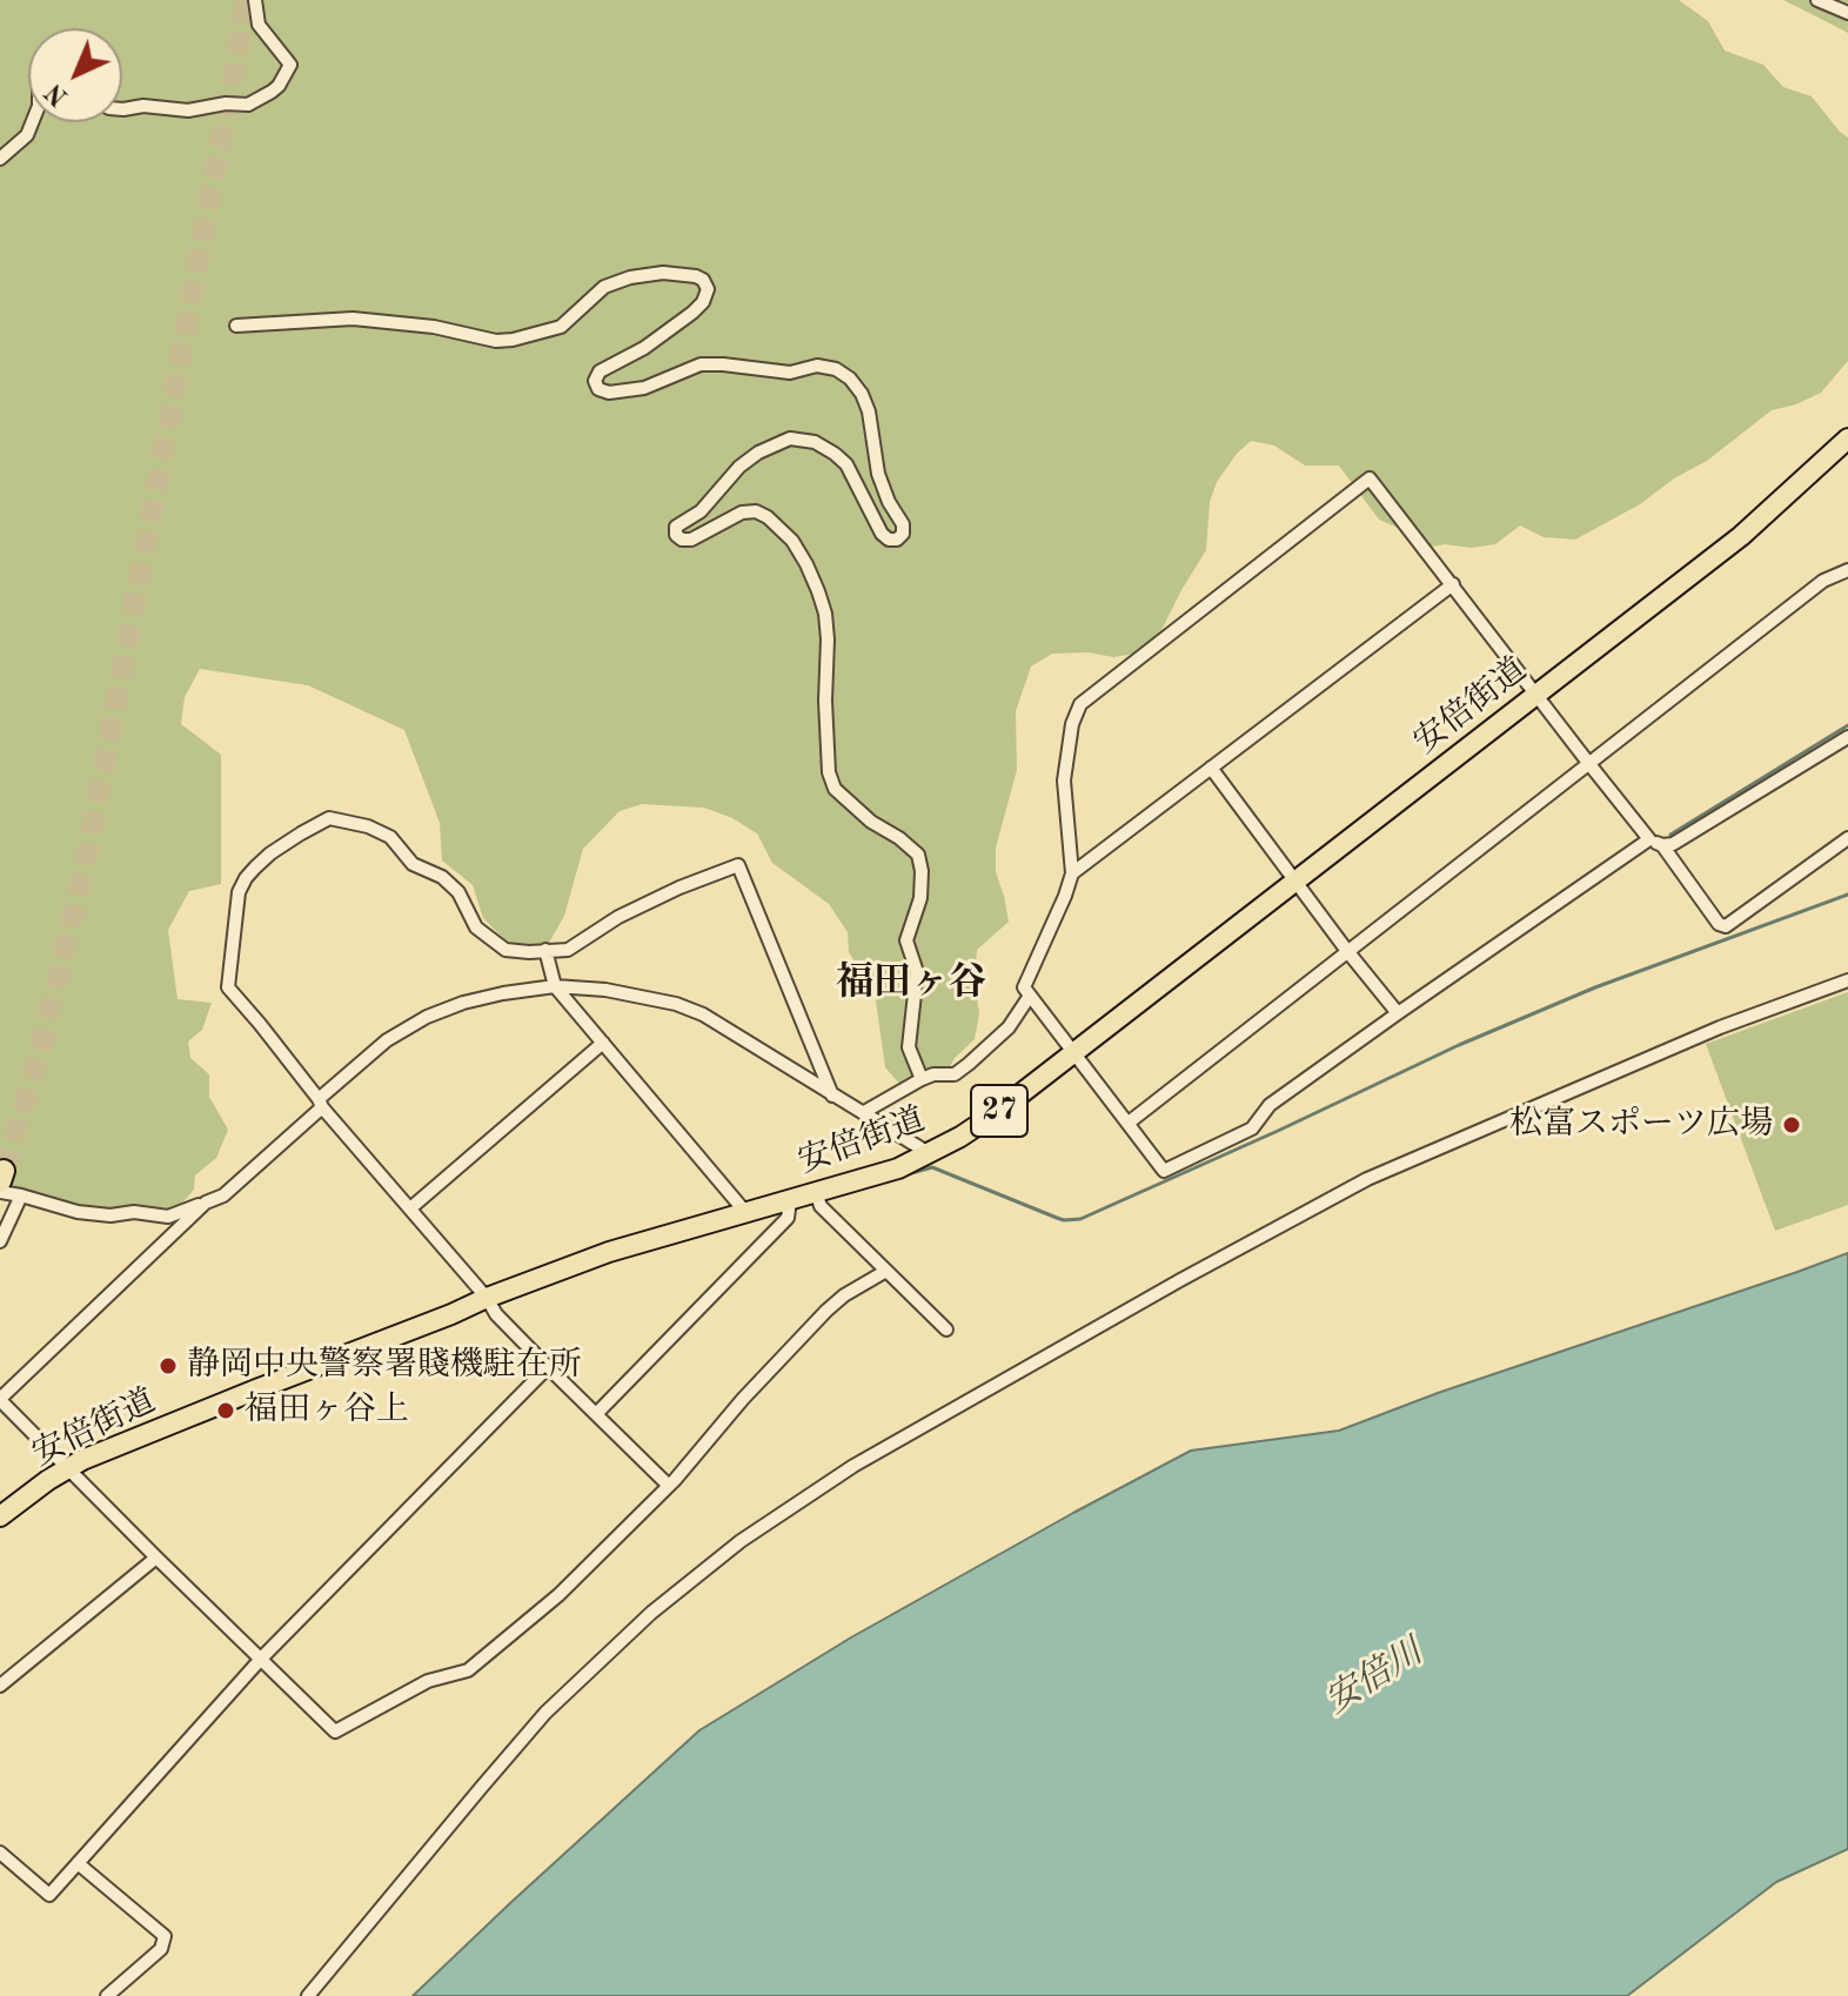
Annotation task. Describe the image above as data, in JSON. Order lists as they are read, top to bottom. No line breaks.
{"streets":{"main road":["安倍街道","27"]},"districts":["福田ヶ谷"],"water":["安倍川"],"places":["松富スポーツ広場","静岡中央警察署賤機駐在所","福田ヶ谷上"],"north":"bottom left"}
